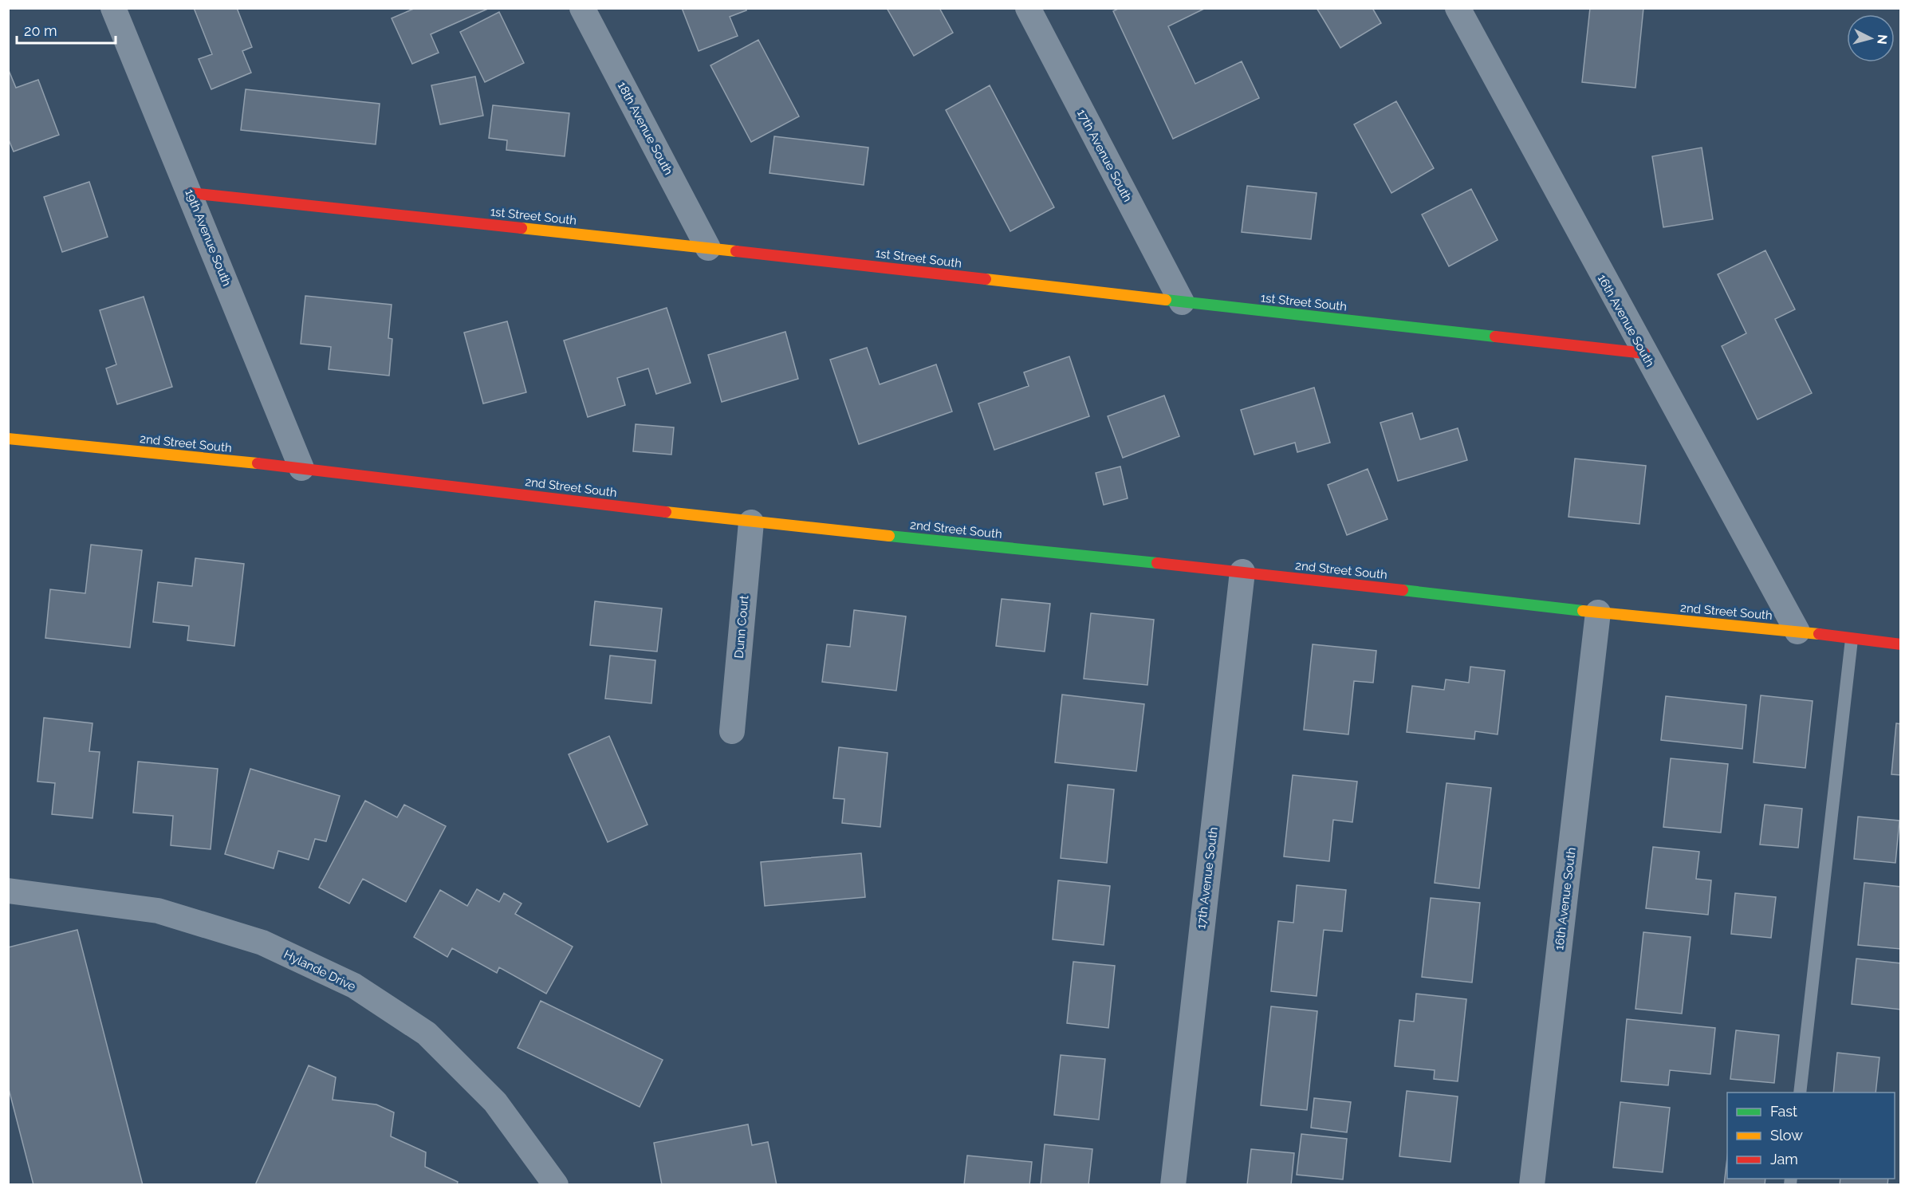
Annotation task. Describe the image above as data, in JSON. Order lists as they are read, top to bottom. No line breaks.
{"streets":{"street":["18th Avenue South","17th Avenue South","1st Street South","19th Avenue South","16th Avenue South","2nd Street South","Dunn Court","Hylande Drive"]},"crossings":[["18th Avenue South","1st Street South"],["17th Avenue South","1st Street South"],["17th Avenue South","2nd Street South"],["1st Street South","19th Avenue South"],["1st Street South","16th Avenue South"],["19th Avenue South","2nd Street South"],["16th Avenue South","2nd Street South"],["2nd Street South","Dunn Court"]],"legend":["Fast","Slow","Jam"],"scale_bar":"20 m","north":"right"}
